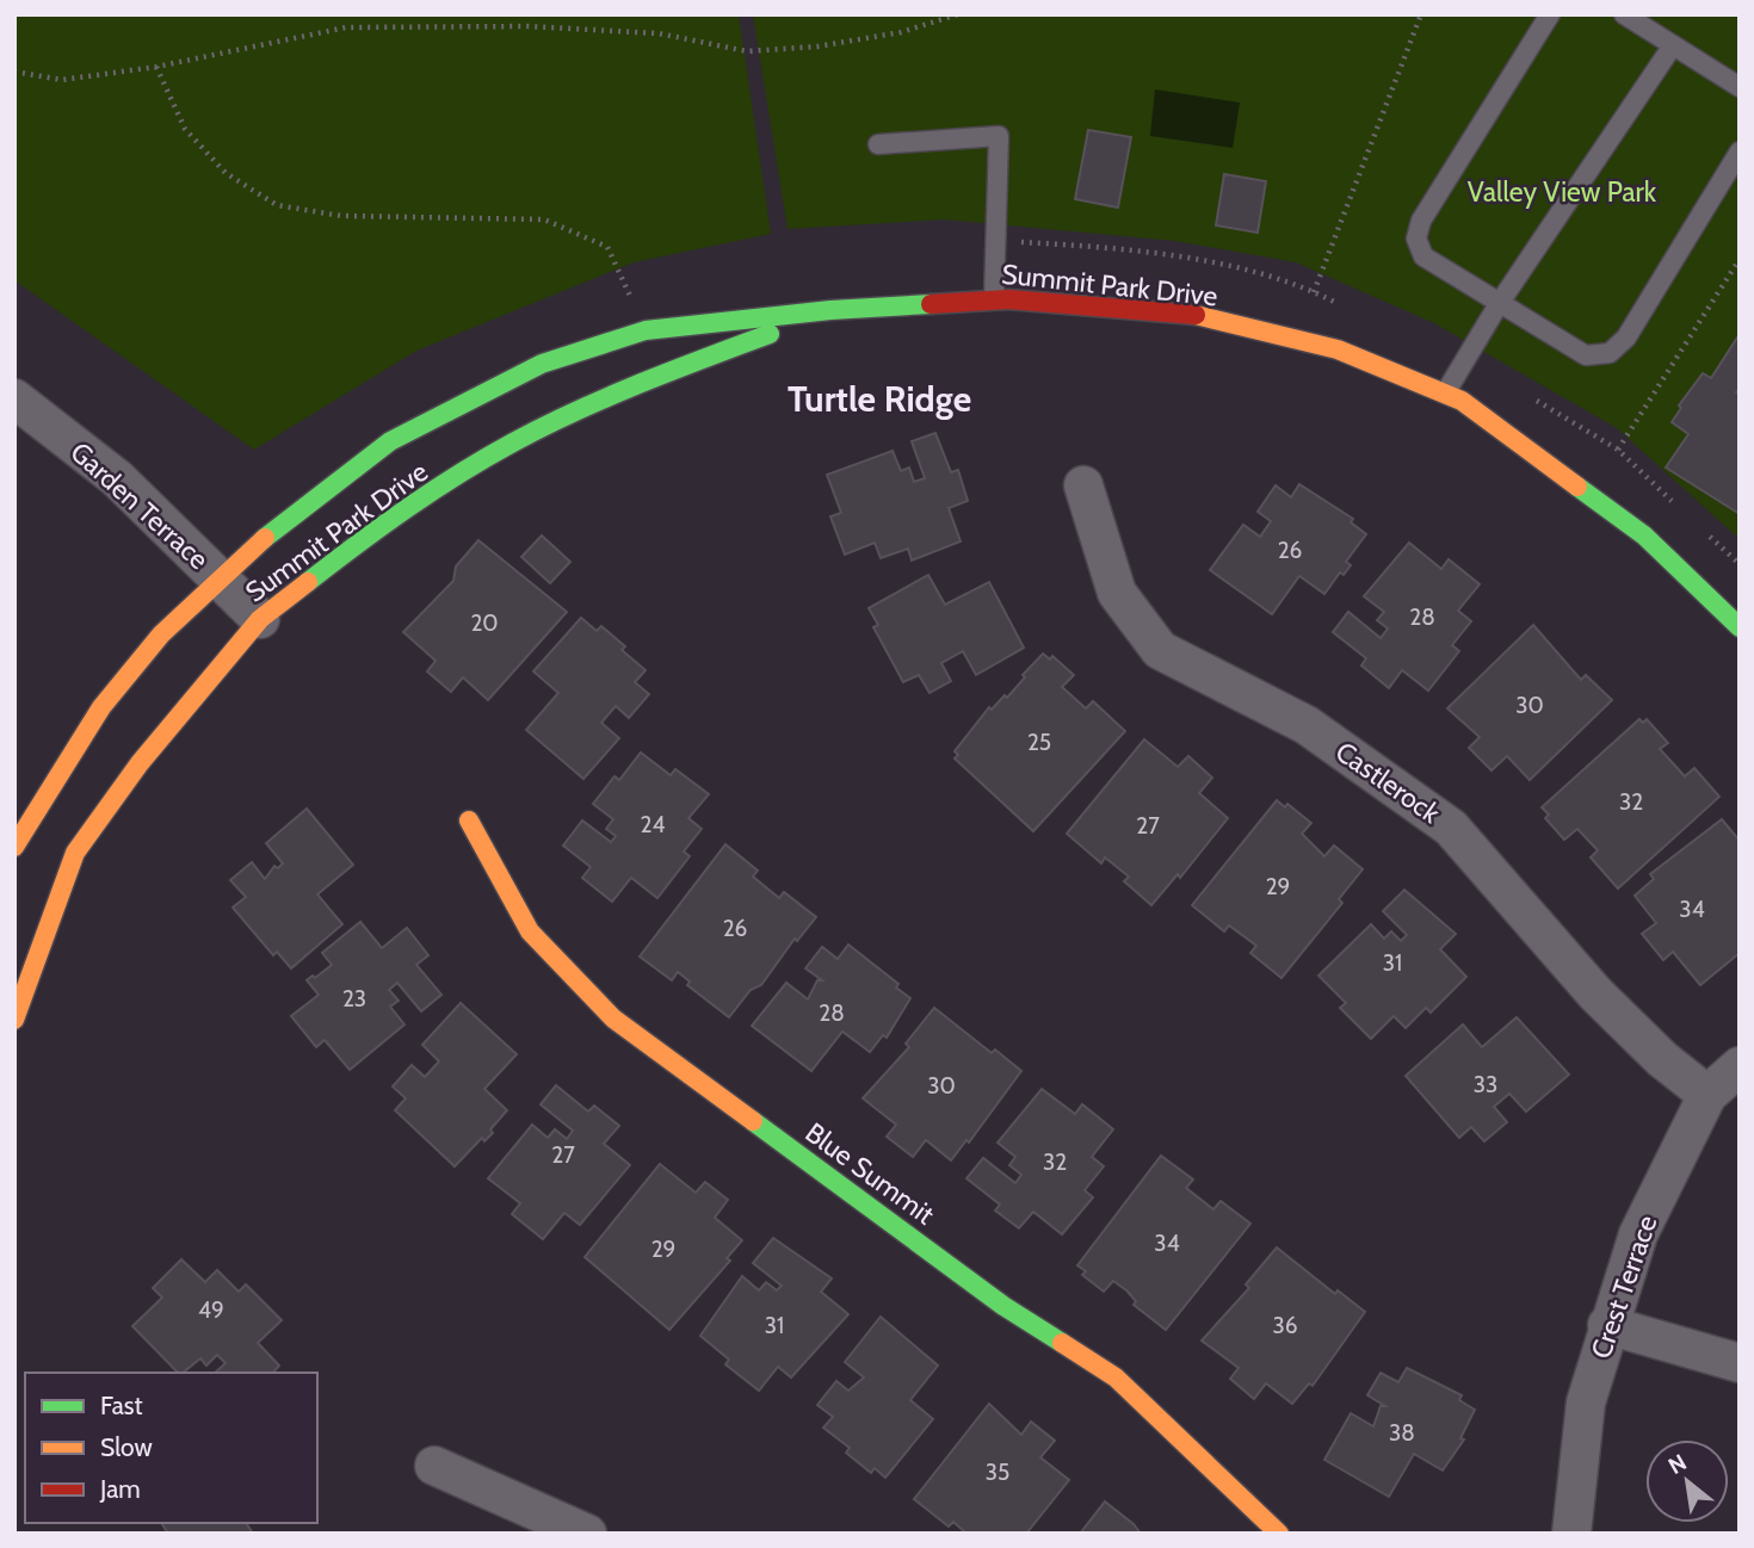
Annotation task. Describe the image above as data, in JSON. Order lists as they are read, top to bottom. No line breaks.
{"streets":{"street":["Summit Park Drive","Garden Terrace","Castlerock","Blue Summit","Crest Terrace"]},"crossings":[["Summit Park Drive","Garden Terrace"],["Castlerock","Crest Terrace"]],"districts":["Turtle Ridge"],"parks":["Valley View Park"],"house_numbers":["26","28","20","30","25","32","24","27","29","34","26","31","23","28","33","30","27","32","34","29","49","31","36","38","35"],"legend":["Fast","Slow","Jam"],"north":"top left"}
